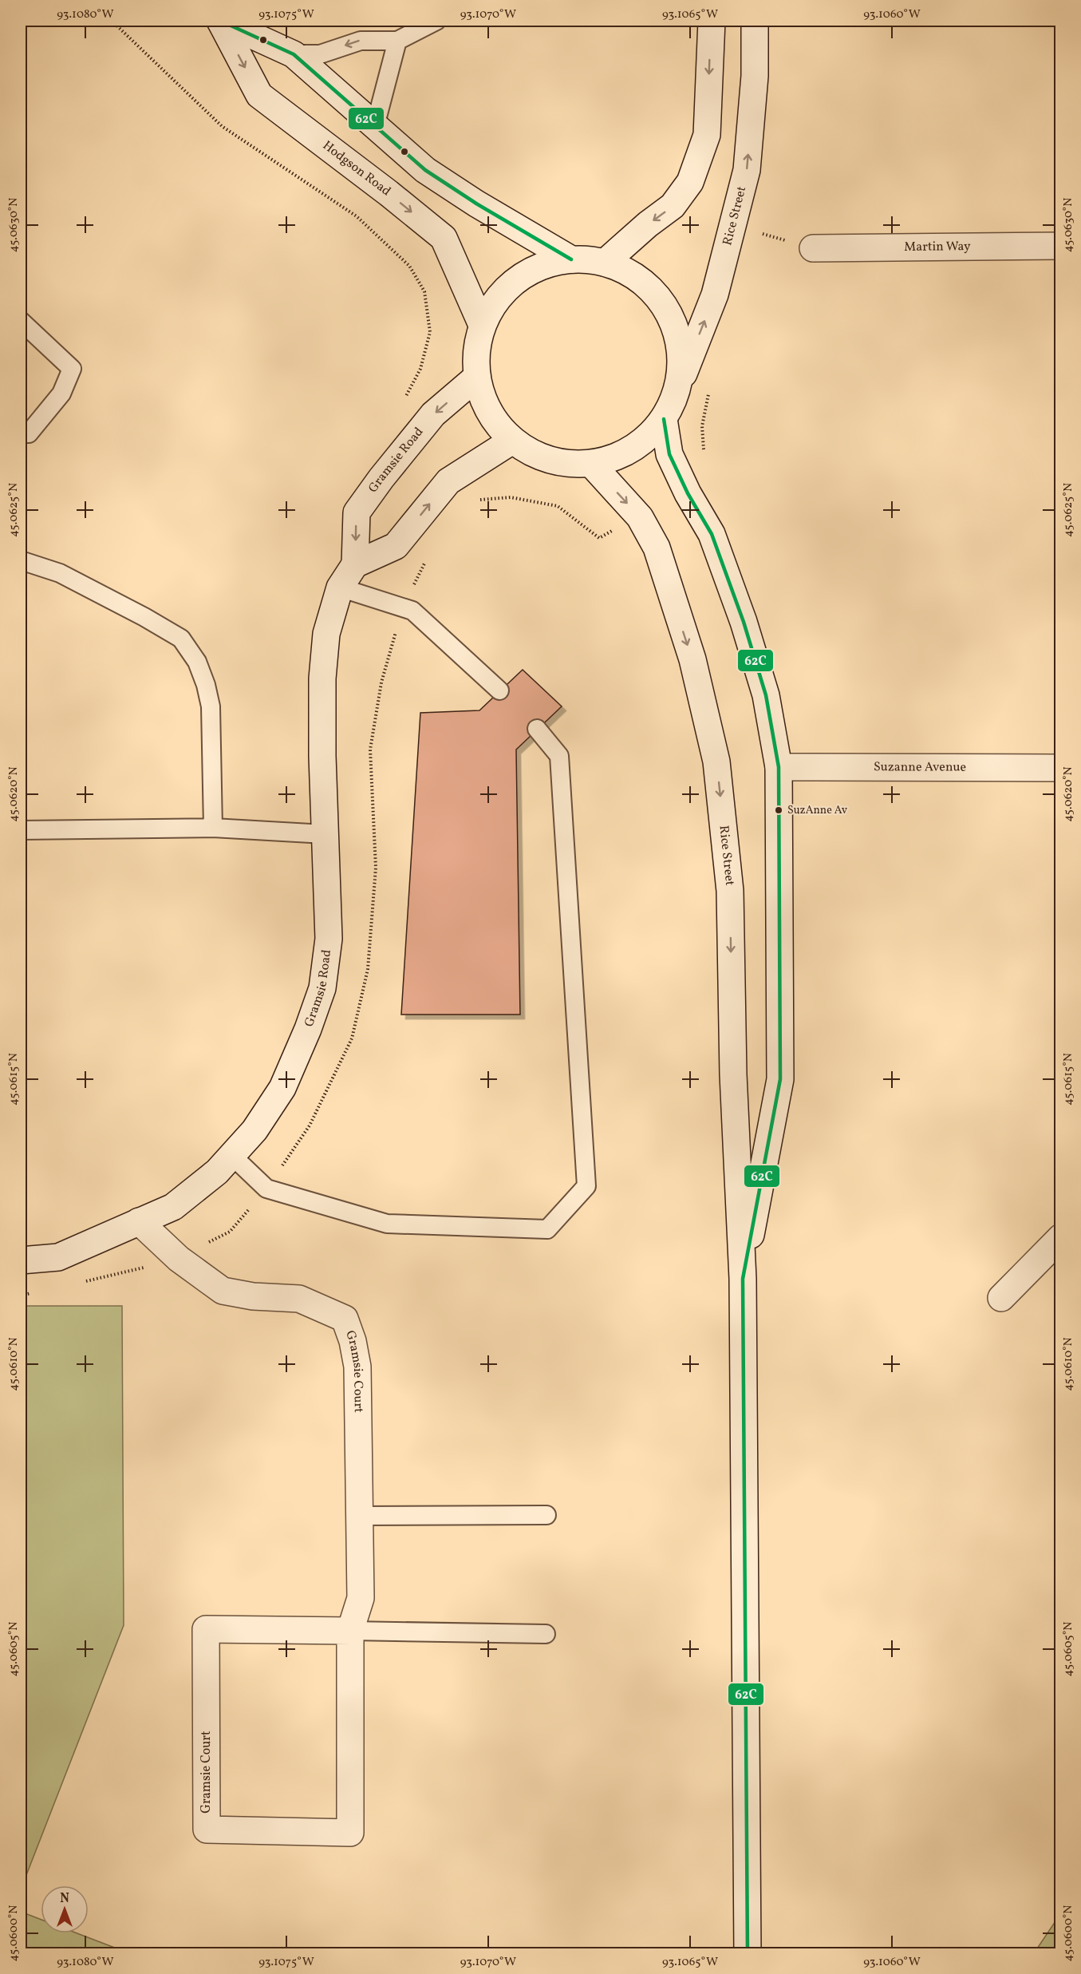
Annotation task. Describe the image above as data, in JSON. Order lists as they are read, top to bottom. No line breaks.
{"streets":{"main road":["Hodgson Road","Rice Street","Martin Way","Gramsie Road","Suzanne Avenue","Gramsie Court"]},"crossings":[["Rice Street","Suzanne Avenue"],["Gramsie Road","Gramsie Court"]],"places":["SuzAnne Av"],"lines":["transit line 62C"],"north":"top","coordinates":["93.1080°W","93.1075°W","93.1070°W","93.1065°W","93.1060°W","45.0630°N","45.0625°N","45.0620°N","45.0615°N","45.0610°N","45.0605°N","45.0600°N"]}
